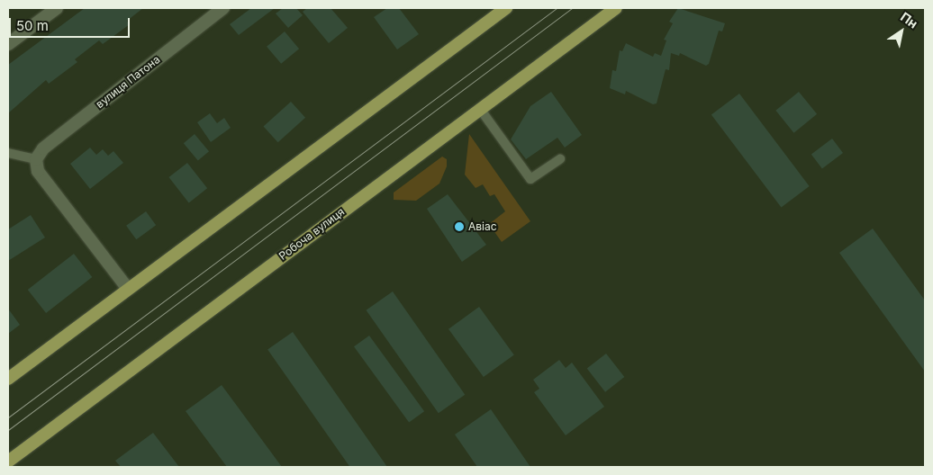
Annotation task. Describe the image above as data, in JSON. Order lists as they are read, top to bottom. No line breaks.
{"streets":{"main road":["Робоча вулиця"],"street":["вулиця Патона"]},"places":["Авіас"],"scale_bar":"50 m","north":"top right"}
